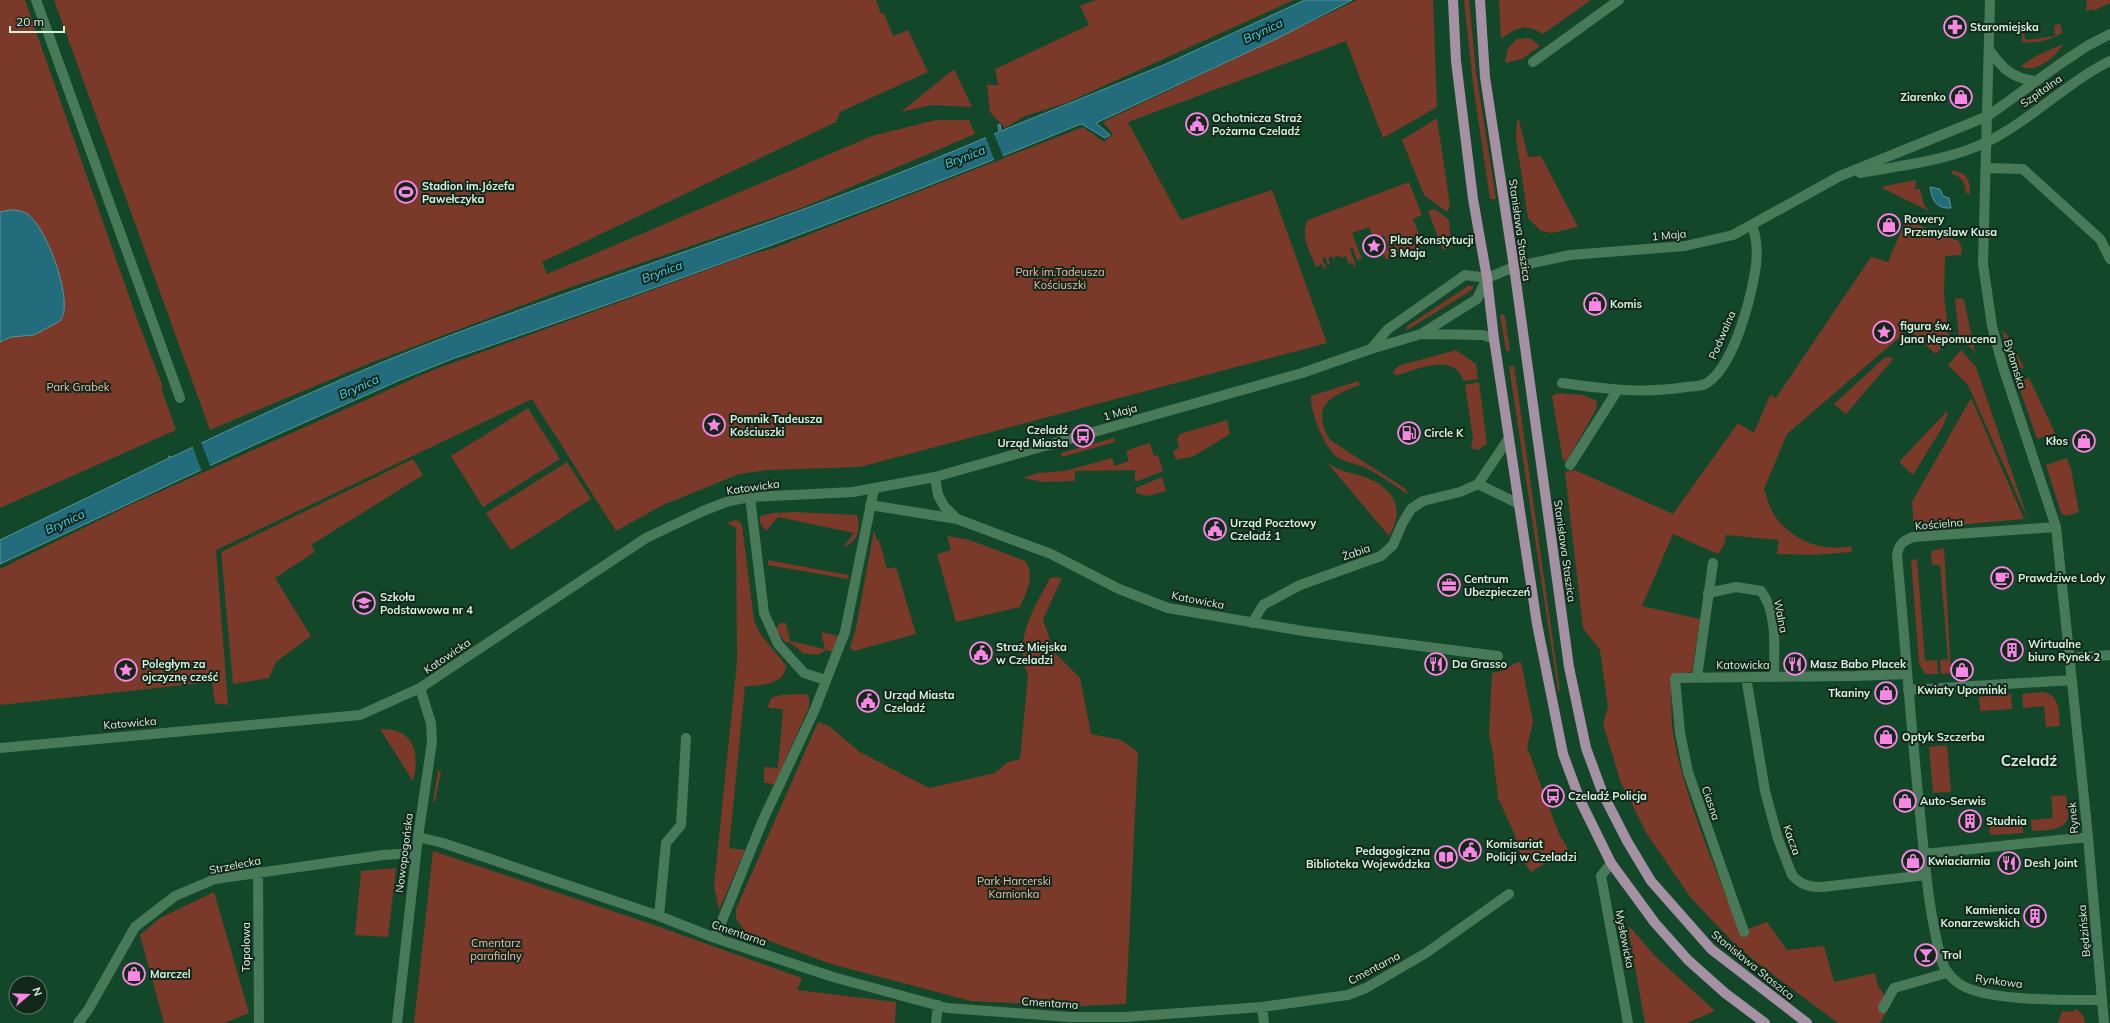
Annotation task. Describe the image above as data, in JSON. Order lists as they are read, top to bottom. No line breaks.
{"streets":{"main road":["Stanisława Staszica"],"street":["Szpitalna","1 Maja","Podwalna","Bytomska","Katowicka","Kościelna","Żabia","Walna","Ciasna","Rynek","Kacza","Nowopogońska","Strzelecka","Będzińska","Cmentarna","Mysłowicka","Topolowa","Rynkowa"]},"crossings":[["Szpitalna","1 Maja"],["Szpitalna","Bytomska"],["Stanisława Staszica","1 Maja"],["1 Maja","Podwalna"],["1 Maja","Bytomska"],["1 Maja","Katowicka"],["Bytomska","Kościelna"],["Bytomska","Rynek"],["Katowicka","Kościelna"],["Katowicka","Żabia"],["Katowicka","Walna"],["Katowicka","Ciasna"],["Katowicka","Kacza"],["Katowicka","Nowopogońska"],["Rynek","Będzińska"],["Rynek","Rynkowa"],["Kacza","Rynkowa"],["Nowopogońska","Strzelecka"],["Nowopogońska","Cmentarna"],["Strzelecka","Topolowa"],["Będzińska","Rynkowa"]],"districts":["Czeladź"],"water":["Brynica"],"parks":["Park im.Tadeusza Kościuszki","Park Grabek","Park Harcerski Kamionka","Cmentarz parafialny"],"places":{"pharmacy":["Staromiejska"],"shop":["Ziarenko","Rowery Przemyslaw Kusa","Komis","Kłos","Kwiaty Upominki","Tkaniny","Optyk Szczerba","Auto-Serwis","Kwiaciarnia","Marczel"],"public building":["Ochotnicza Straż Pożarna Czeladź","Urząd Pocztowy Czeladź 1","Straż Miejska w Czeladzi","Urząd Miasta Czeladź","Komisariat Policji w Czeladzi"],"sports":["Stadion im.Józefa Pawełczyka"],"place":["Plac Konstytucji 3 Maja","figura św. Jana Nepomucena","Pomnik Tadeusza Kościuszki","Poległym za ojczyznę cześć"],"fuel station":["Circle K"],"bus stop":["Czeladź Urząd Miasta","Czeladź Policja"],"cafe":["Prawdziwe Lody"],"office":["Centrum Ubezpieczeń"],"school or university":["Szkoła Podstawowa nr 4"],"building":["Wirtualne biuro Rynek 2","Studnia","Kamienica Konarzewskich"],"restaurant":["Da Grasso","Masz Babo Placek","Desh Joint"],"library":["Pedagogiczna Biblioteka Wojewódzka"],"bar":["Trol"]},"scale_bar":"20 m","north":"right"}
